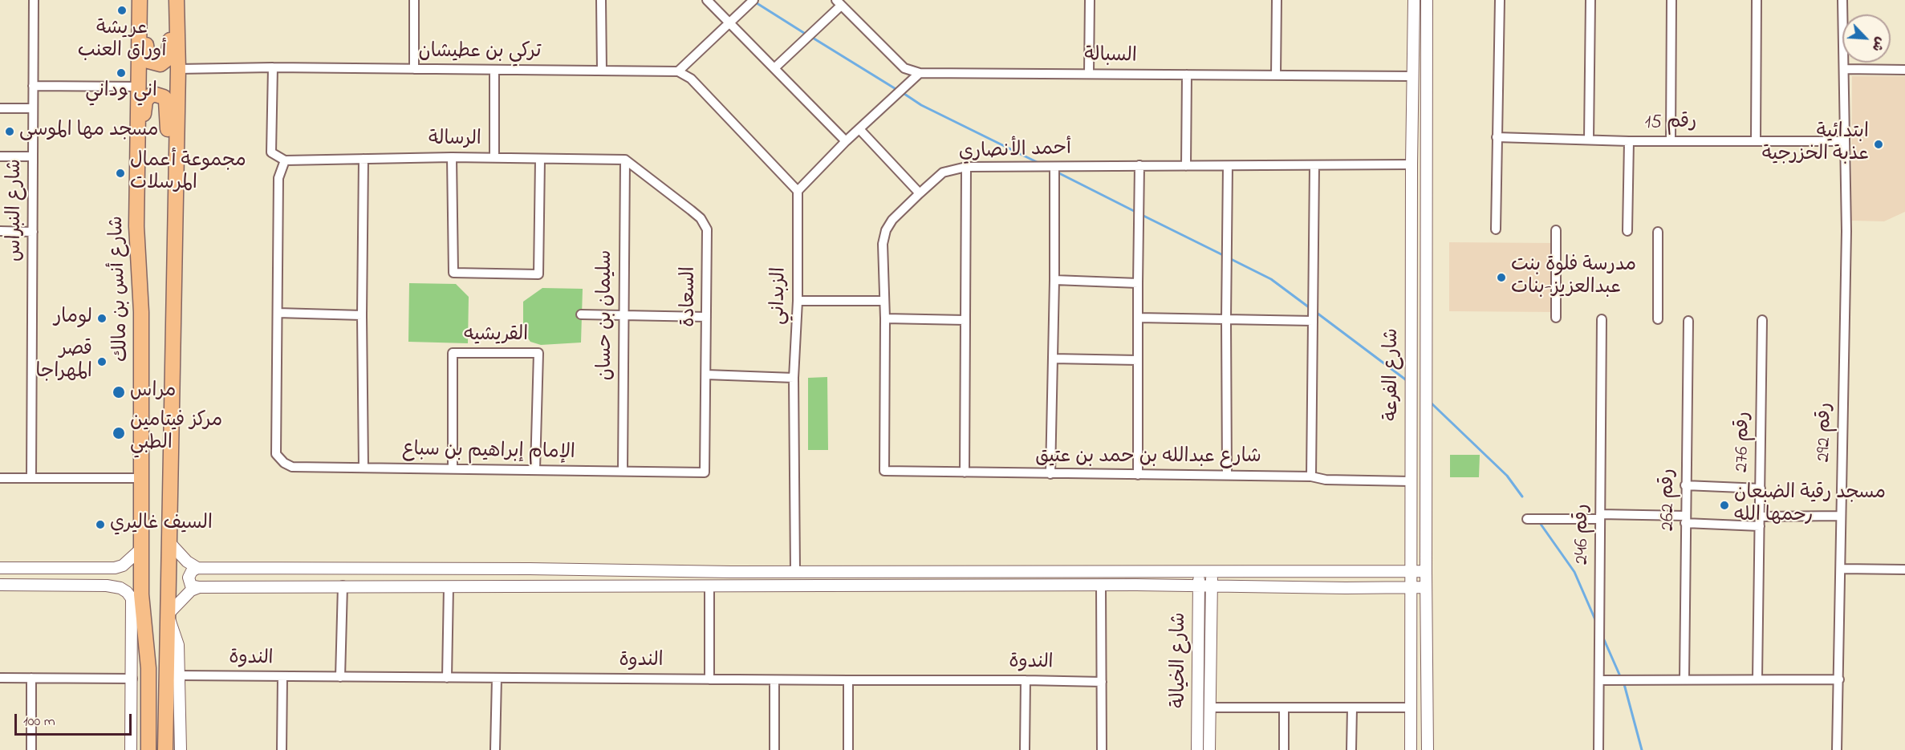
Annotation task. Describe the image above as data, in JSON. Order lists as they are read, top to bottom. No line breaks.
{"streets":{"main road":["شارع أنس بن مالك"],"street":["تركي بن عطيشان","السبالة","رقم 15","الرسالة","أحمد الأنصاري","شارع النبراس","الزبداني","السعادة","سليمان بن حسان","القريشيه","شارع الفرعة","رقم 292","رقم 276","الإمام إبراهيم بن سباع","شارع عبدالله بن حمد بن عتيق","رقم 262","رقم 246","الندوة","شارع الخيالة"]},"crossings":[["السبالة","شارع الفرعة"],["رقم 15","رقم 292"],["الرسالة","السعادة"],["الرسالة","سليمان بن حسان"],["أحمد الأنصاري","شارع الفرعة"],["أحمد الأنصاري","شارع عبدالله بن حمد بن عتيق"],["السعادة","سليمان بن حسان"],["السعادة","الإمام إبراهيم بن سباع"],["سليمان بن حسان","الإمام إبراهيم بن سباع"],["القريشيه","الإمام إبراهيم بن سباع"],["شارع الفرعة","شارع عبدالله بن حمد بن عتيق"]],"places":["عريشة أوراق العنب","اني وداني","مسجد مها الموسى","ابتدائية عذبة الخزرجية","مجموعة أعمال المرسلات","مدرسة فلوة بنت عبدالعزيز-بنات","لومار","قصر المهراجا","مراس","مركز فيتامين الطبي","مسجد رقية الضبعان رحمها الله","السيف غاليري"],"scale_bar":"100 m","north":"bottom right"}
